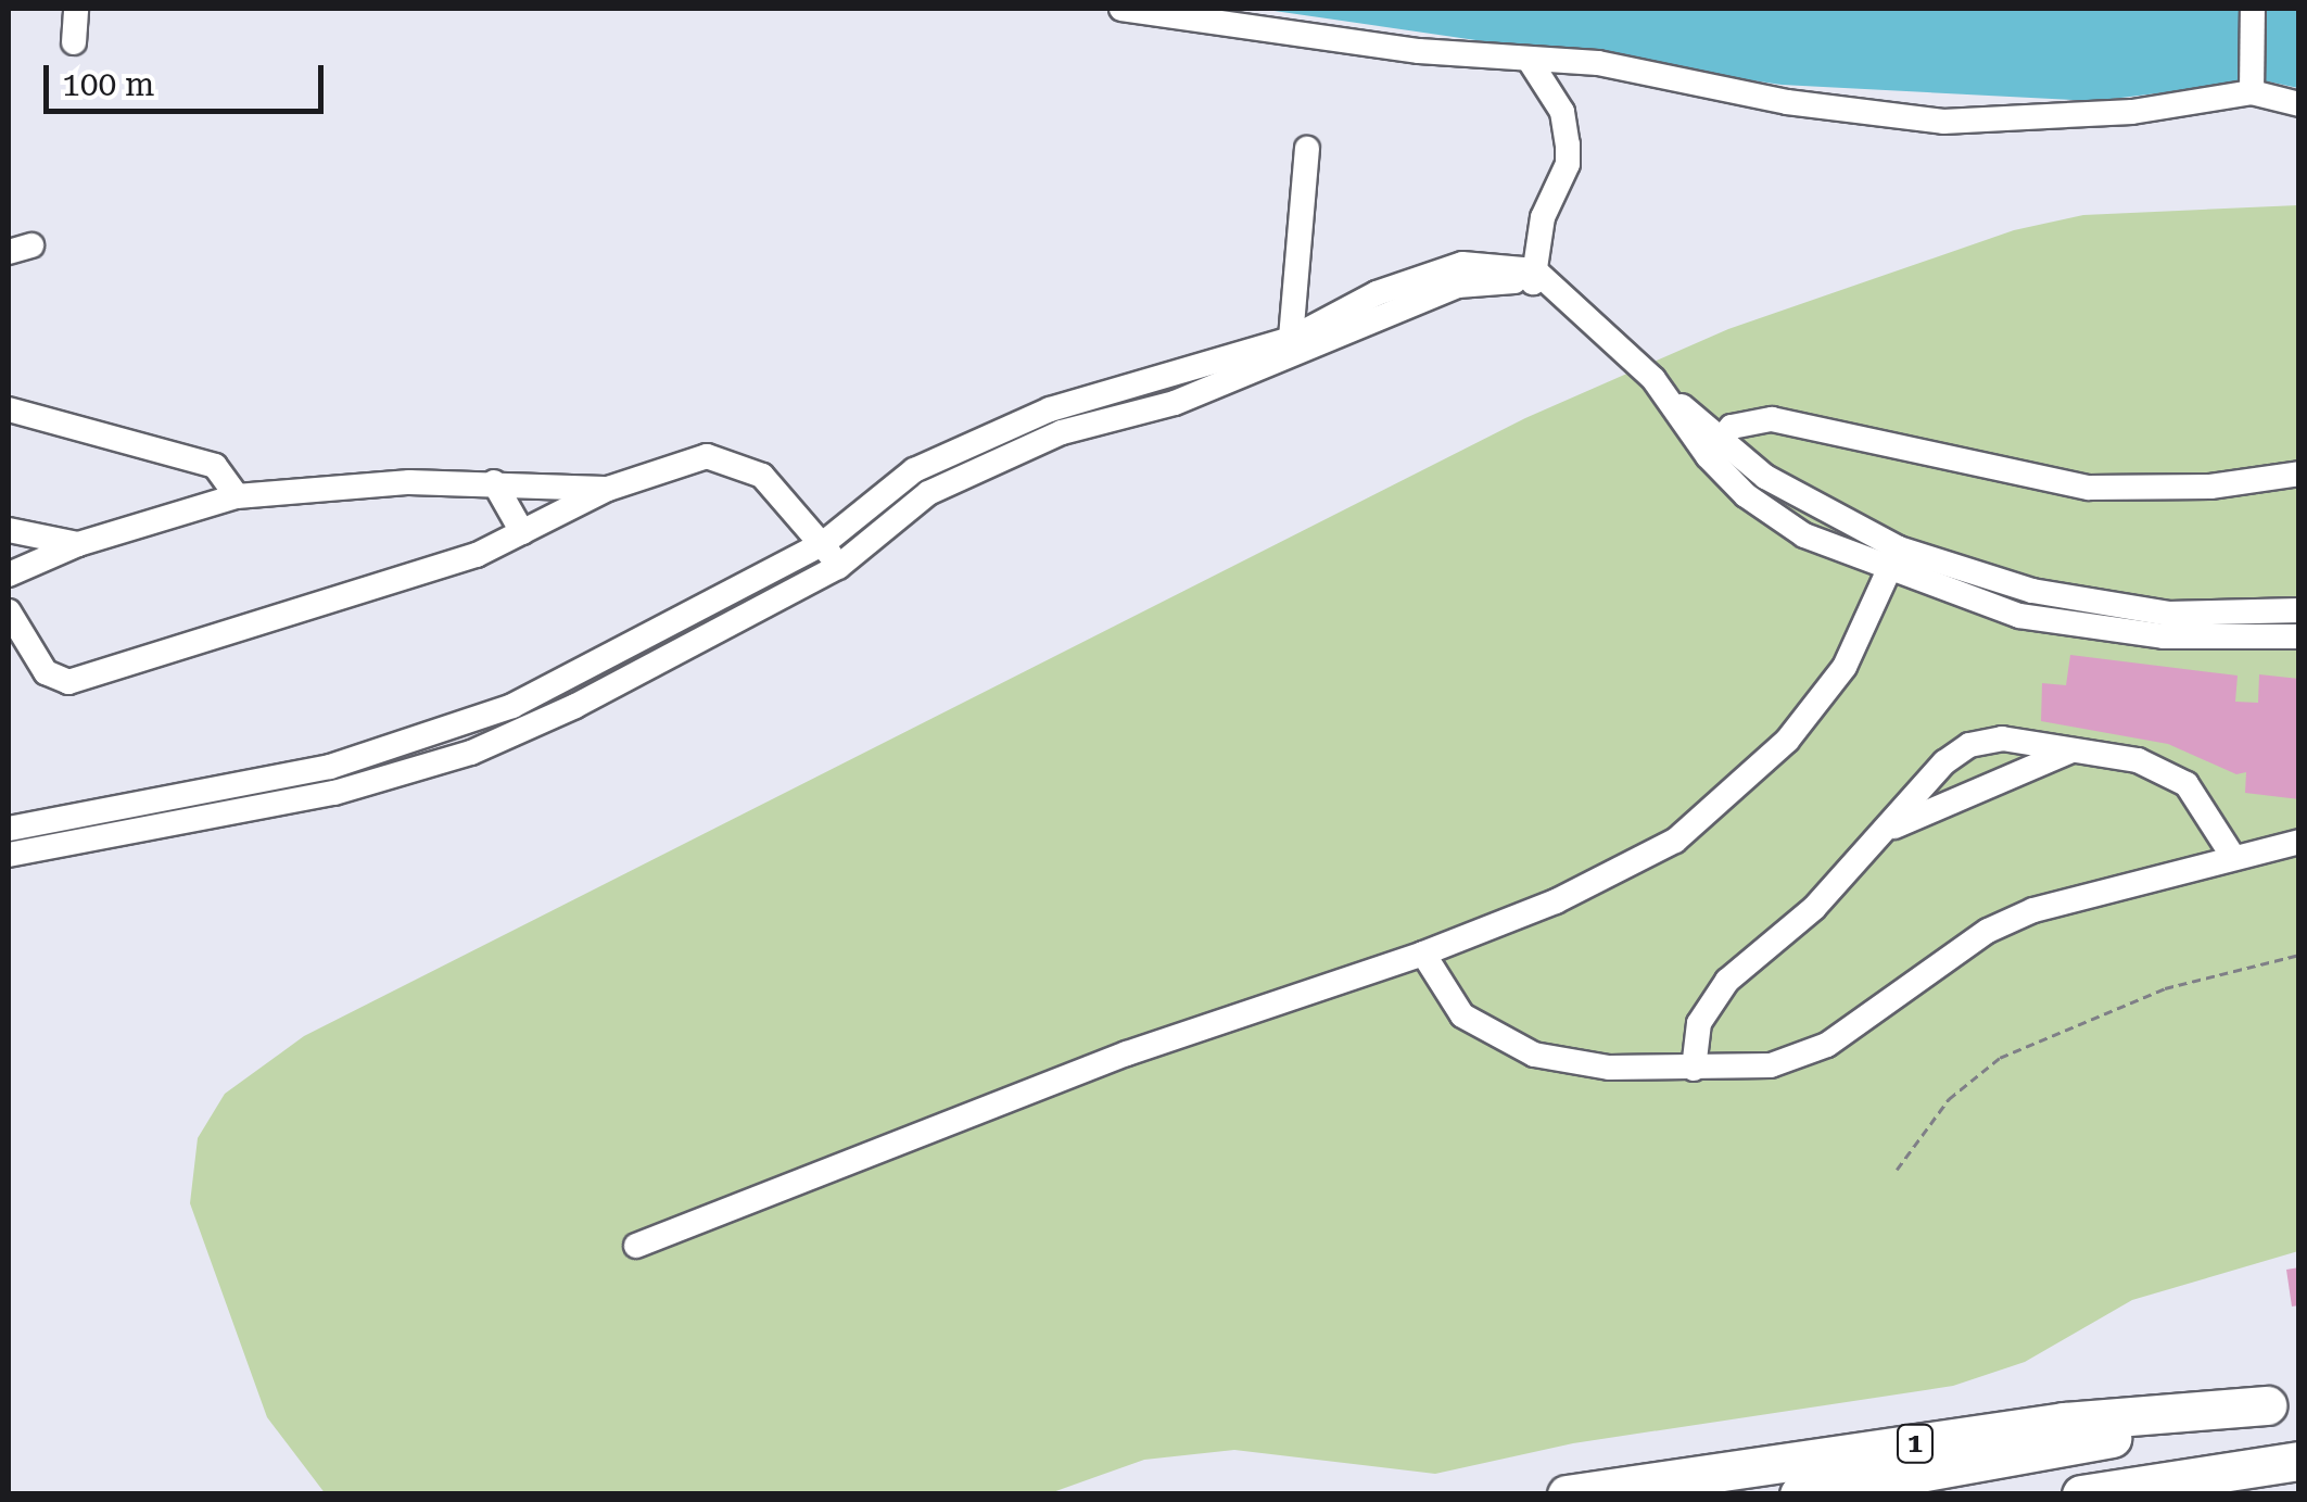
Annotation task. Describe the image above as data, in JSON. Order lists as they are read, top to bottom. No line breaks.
{"streets":{"highway":["1"]},"scale_bar":"100 m"}
